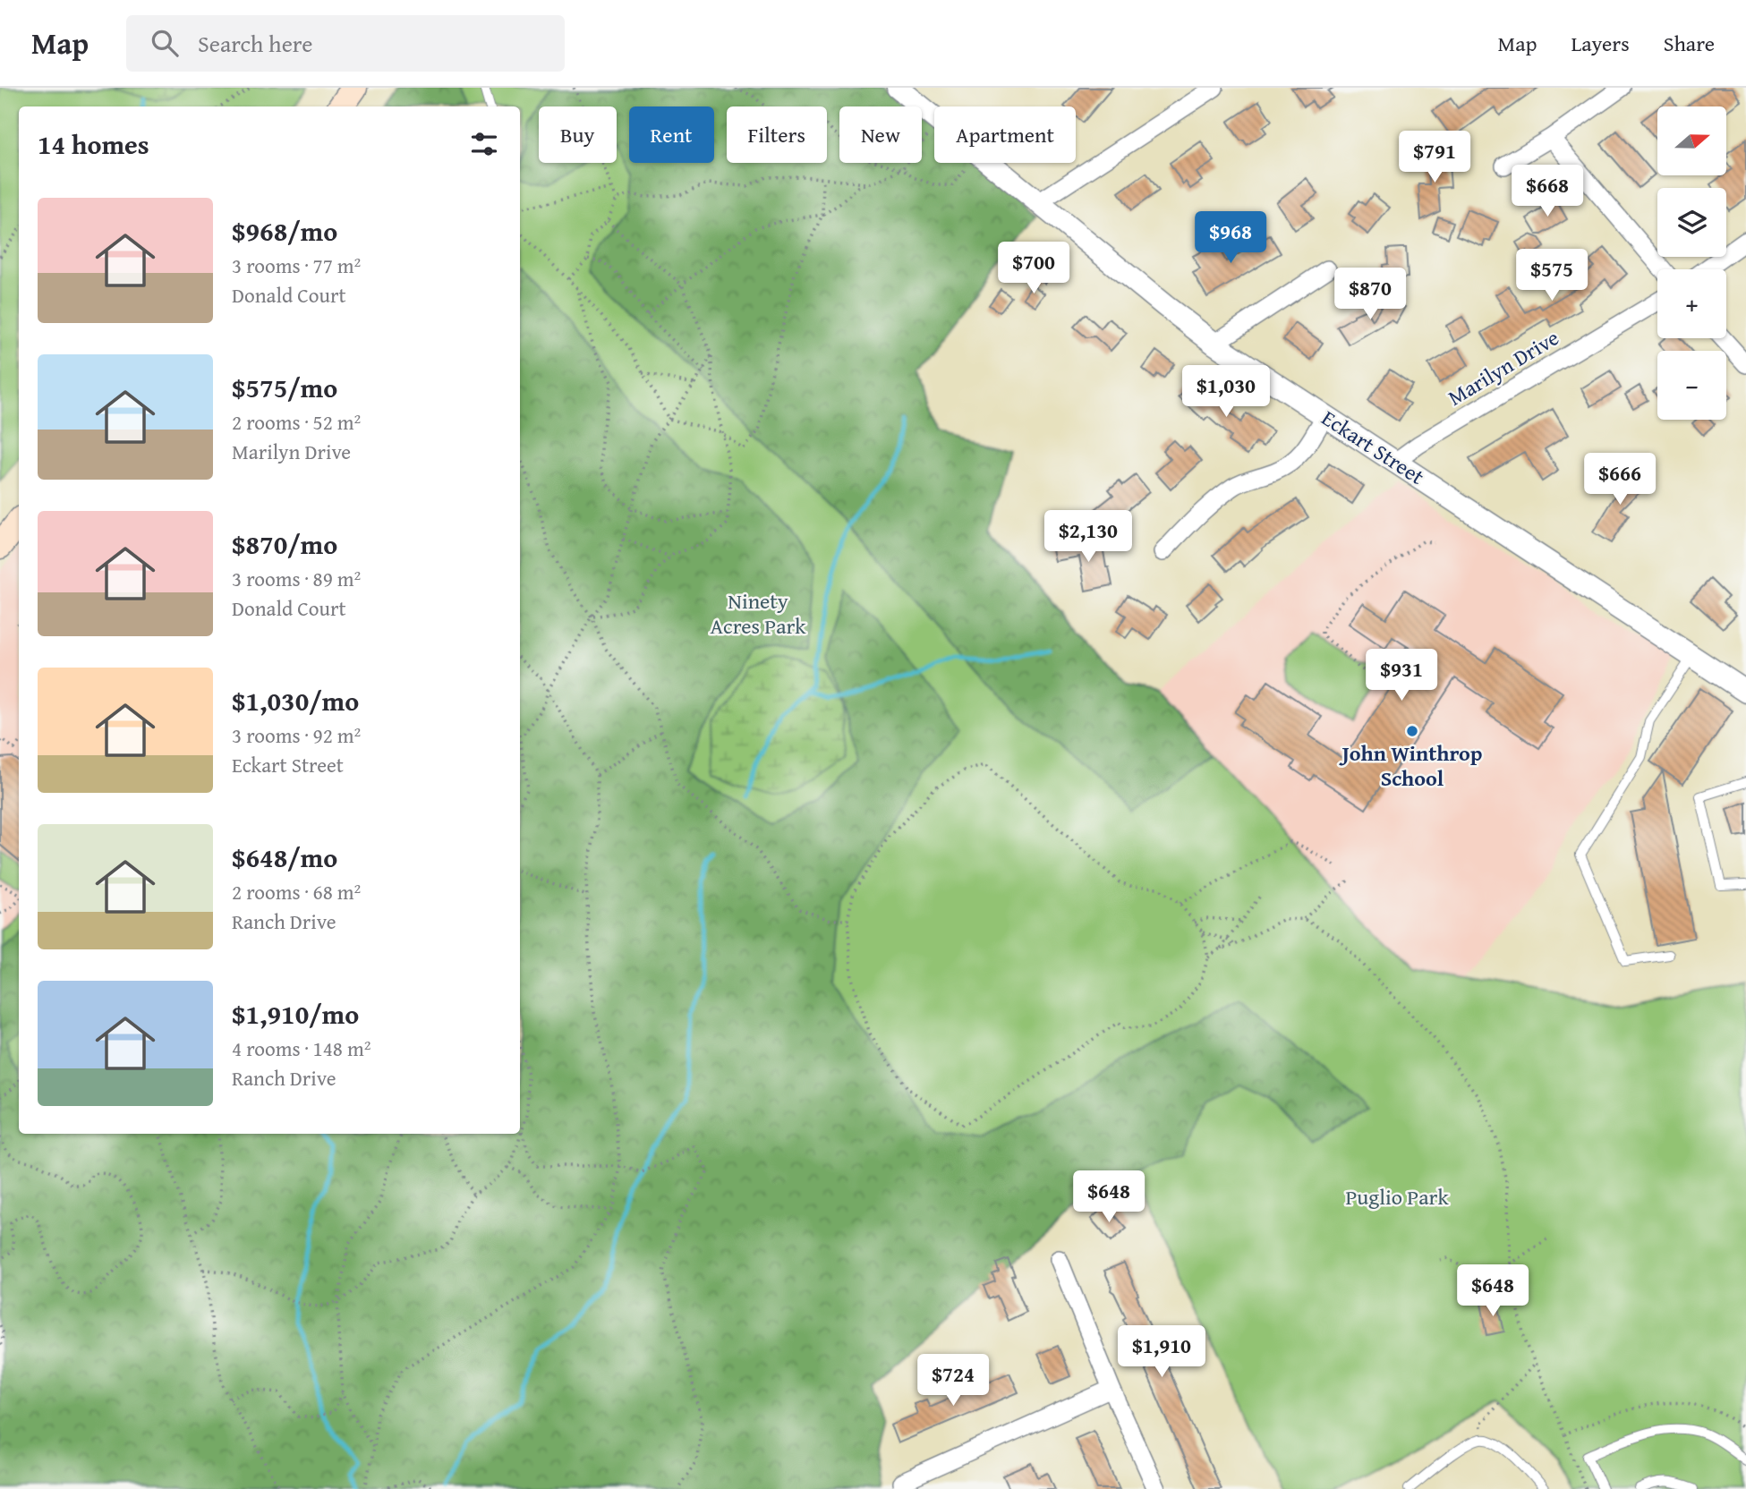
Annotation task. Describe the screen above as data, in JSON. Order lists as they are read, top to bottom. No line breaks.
{"streets":{"street":["Marilyn Drive","Eckart Street"]},"crossings":[["Marilyn Drive","Eckart Street"]],"parks":["Ninety Acres Park","Puglio Park"],"places":["John Winthrop School"],"north":"right","page":{"header":"Map","search":"Search here","nav":["Map","Layers","Share"],"map_buttons":["+","−"],"chip":["Buy","Rent","Filters","New","Apartment"],"heading":"14 homes","price":["$791","$668","$968","$700","$575","$870","$1,030","$666","$2,130","$931","$648","$648","$1,910","$724"],"list":[{"name":"$968/mo","note":"3 rooms · 77 m² · Donald Court"},{"name":"$575/mo","note":"2 rooms · 52 m² · Marilyn Drive"},{"name":"$870/mo","note":"3 rooms · 89 m² · Donald Court"},{"name":"$1,030/mo","note":"3 rooms · 92 m² · Eckart Street"},{"name":"$648/mo","note":"2 rooms · 68 m² · Ranch Drive"},{"name":"$1,910/mo","note":"4 rooms · 148 m² · Ranch Drive"}]}}
